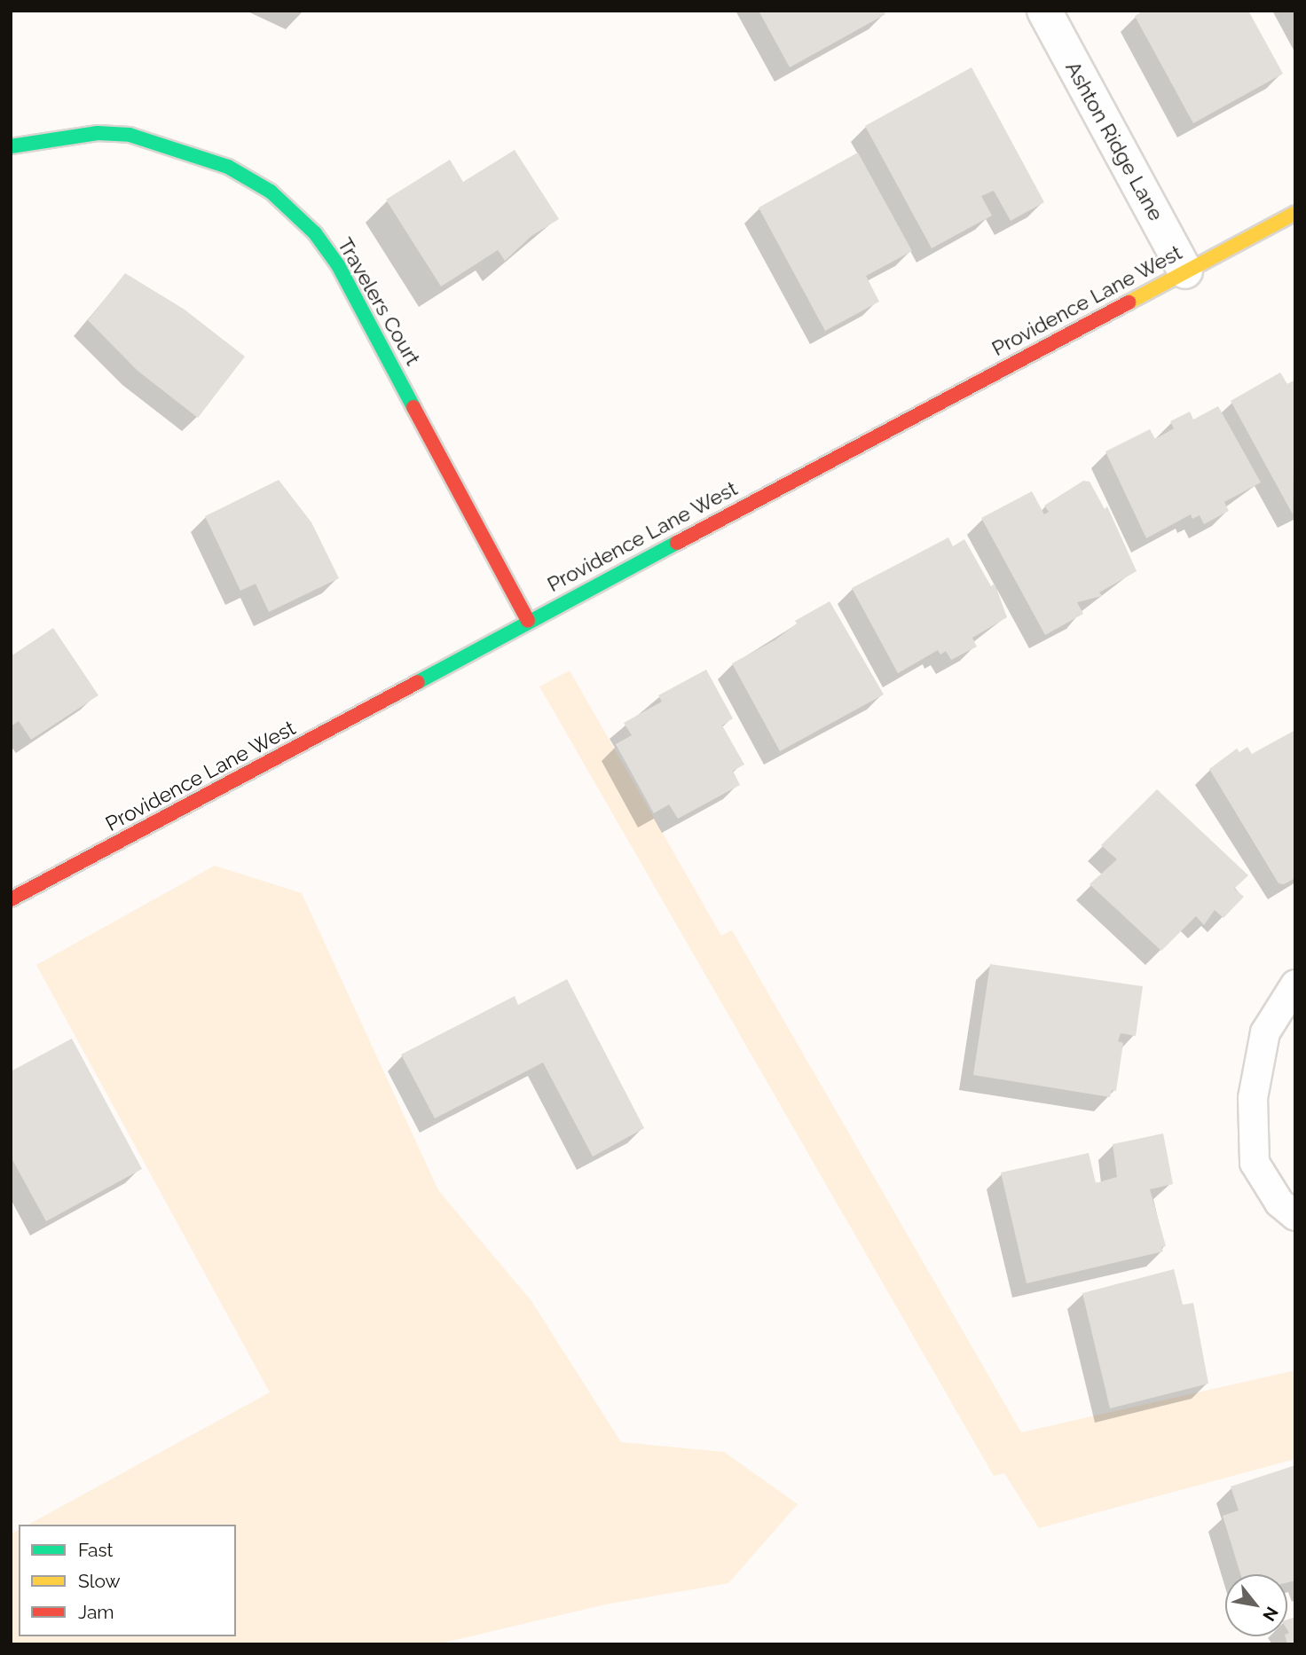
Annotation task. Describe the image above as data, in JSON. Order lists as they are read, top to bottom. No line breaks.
{"streets":{"street":["Ashton Ridge Lane","Providence Lane West","Travelers Court"]},"crossings":[["Ashton Ridge Lane","Providence Lane West"],["Providence Lane West","Travelers Court"]],"legend":["Fast","Slow","Jam"],"north":"bottom right"}
